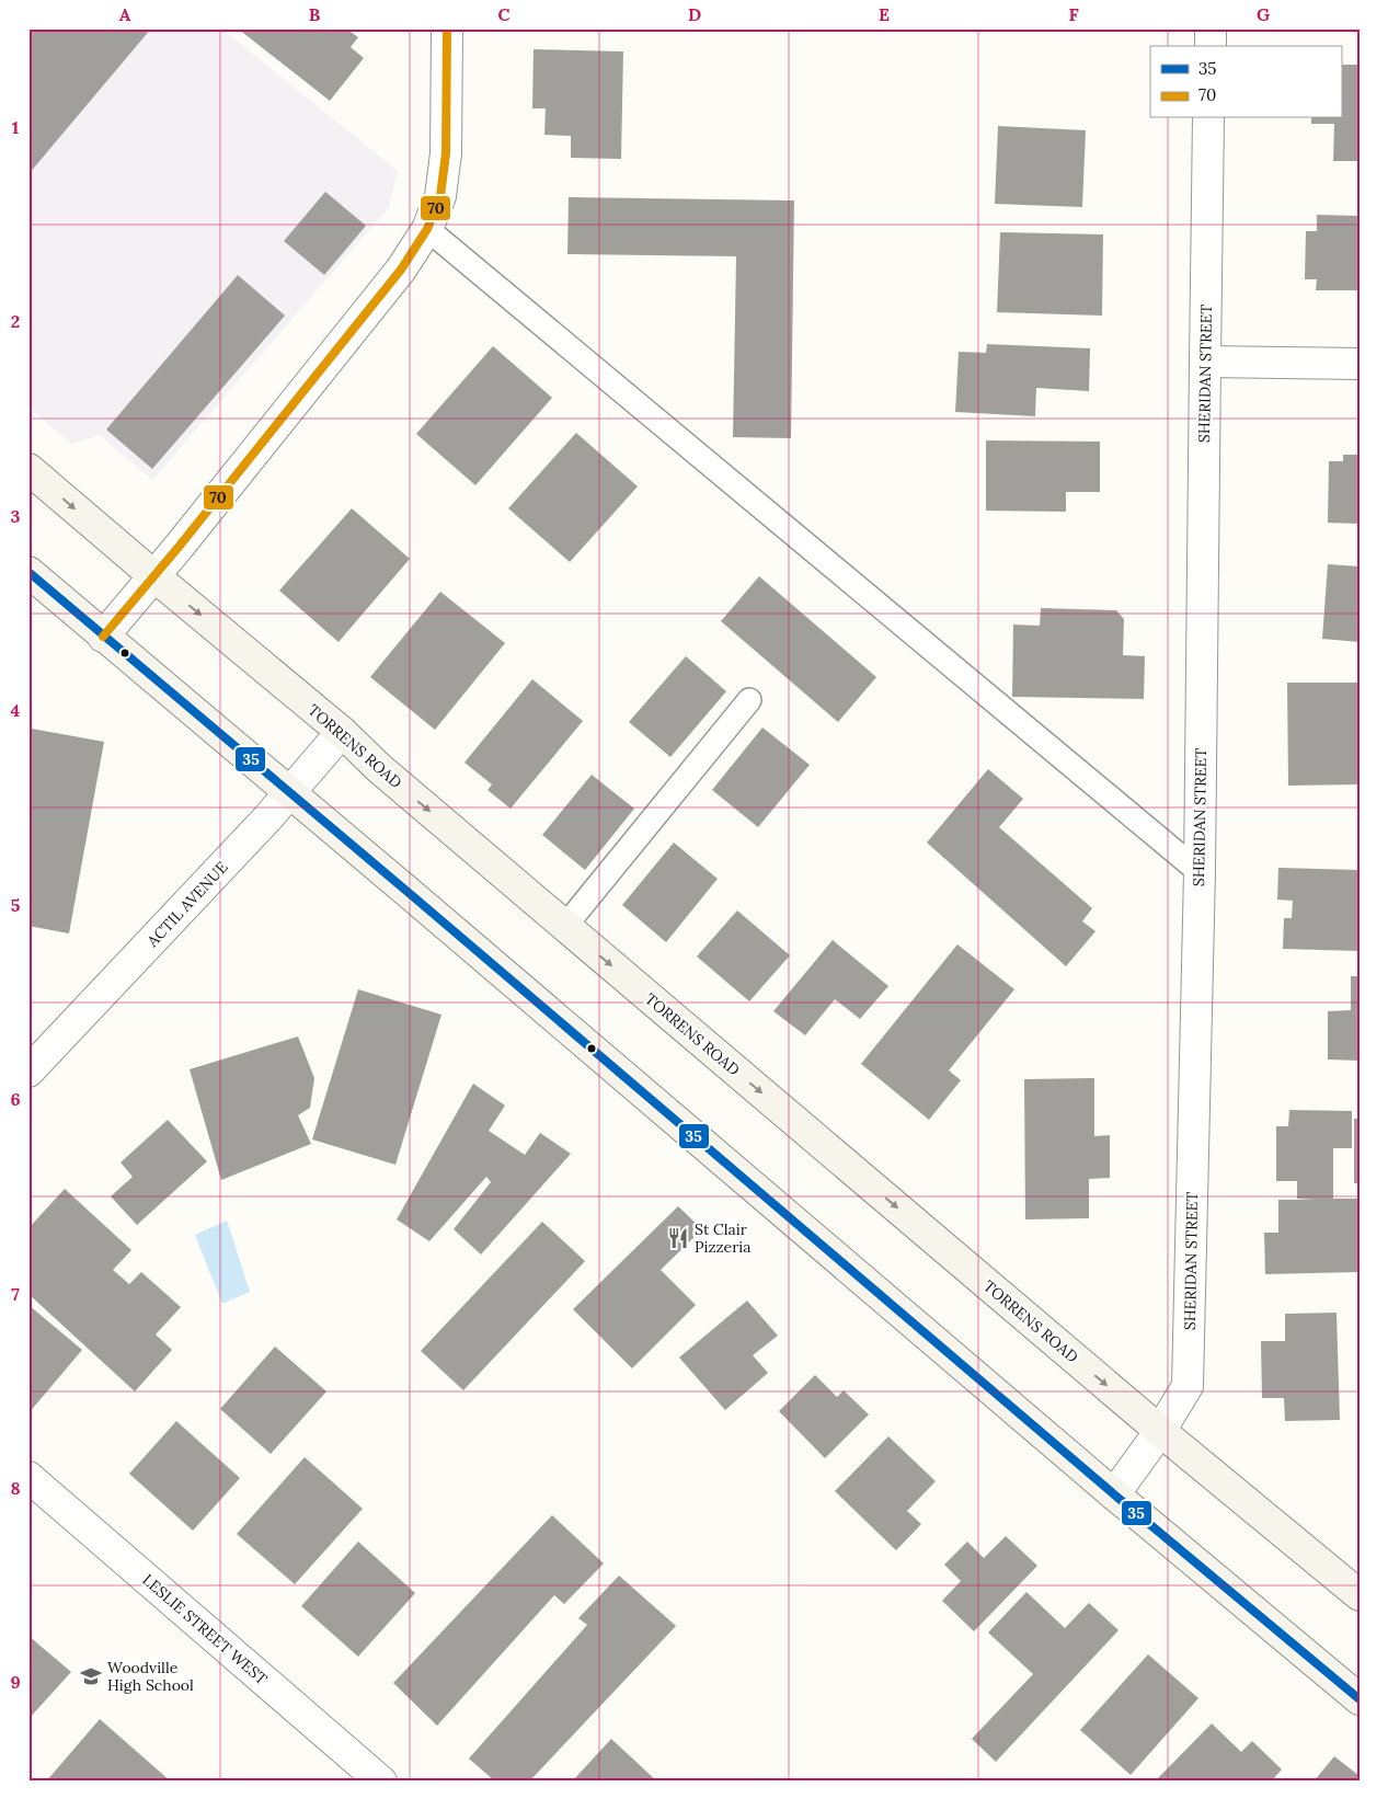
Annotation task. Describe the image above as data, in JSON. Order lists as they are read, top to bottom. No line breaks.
{"streets":{"main road":["TORRENS ROAD"],"street":["SHERIDAN STREET","ACTIL AVENUE","LESLIE STREET WEST"]},"crossings":[["SHERIDAN STREET","TORRENS ROAD"],["TORRENS ROAD","ACTIL AVENUE"]],"places":{"restaurant":["St Clair Pizzeria"],"school or university":["Woodville High School"]},"lines":["transit line 70","transit line 35"],"legend":["35","70"],"grid":{"columns":["A","B","C","D","E","F","G"],"rows":["1","2","3","4","5","6","7","8","9"]}}
